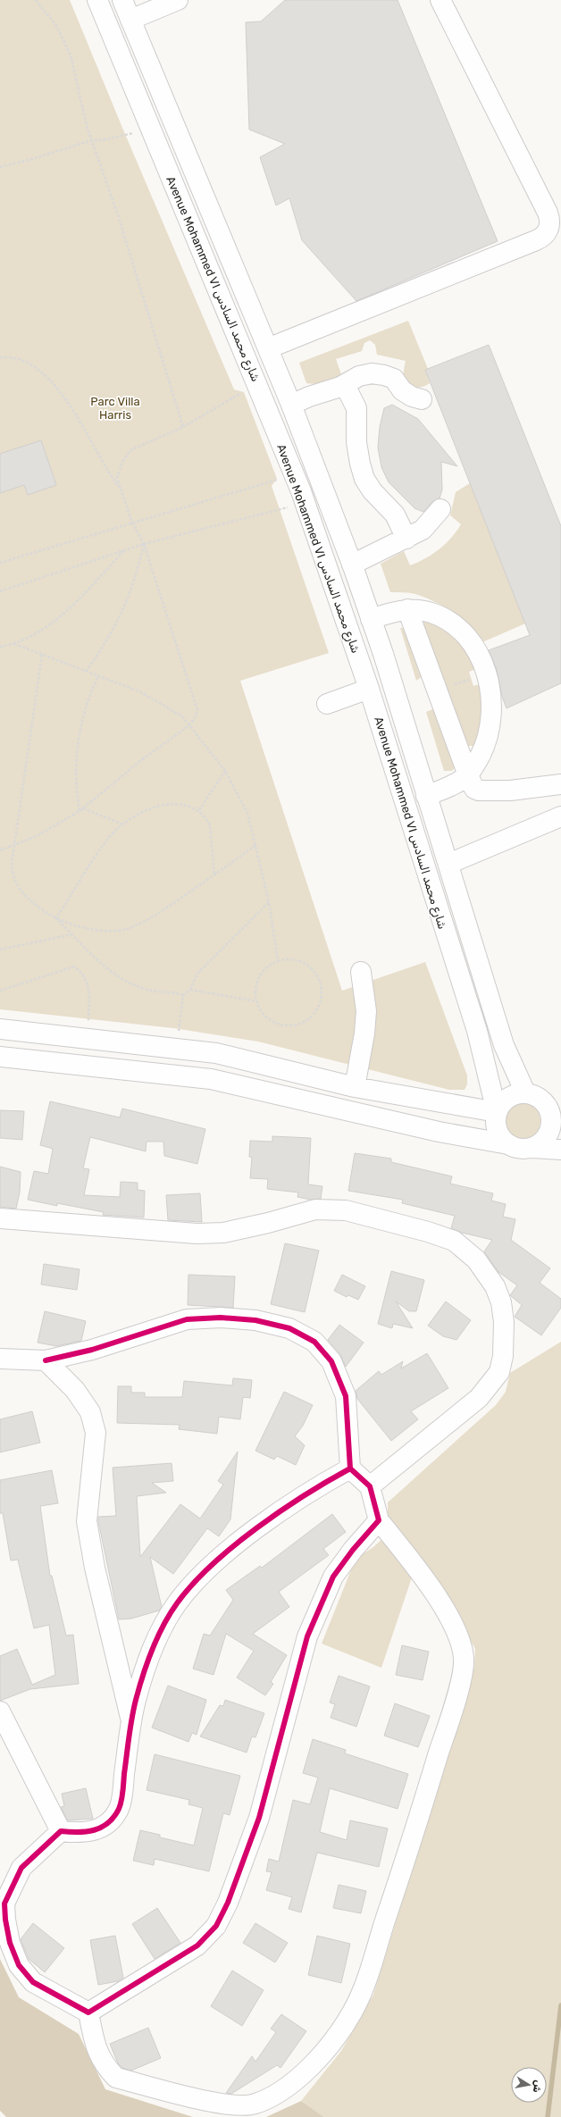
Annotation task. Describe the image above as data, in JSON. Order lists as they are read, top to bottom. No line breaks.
{"streets":{"street":["Avenue Mohammed VI شارع محمد السادس"]},"parks":["Parc Villa Harris"],"north":"right"}
